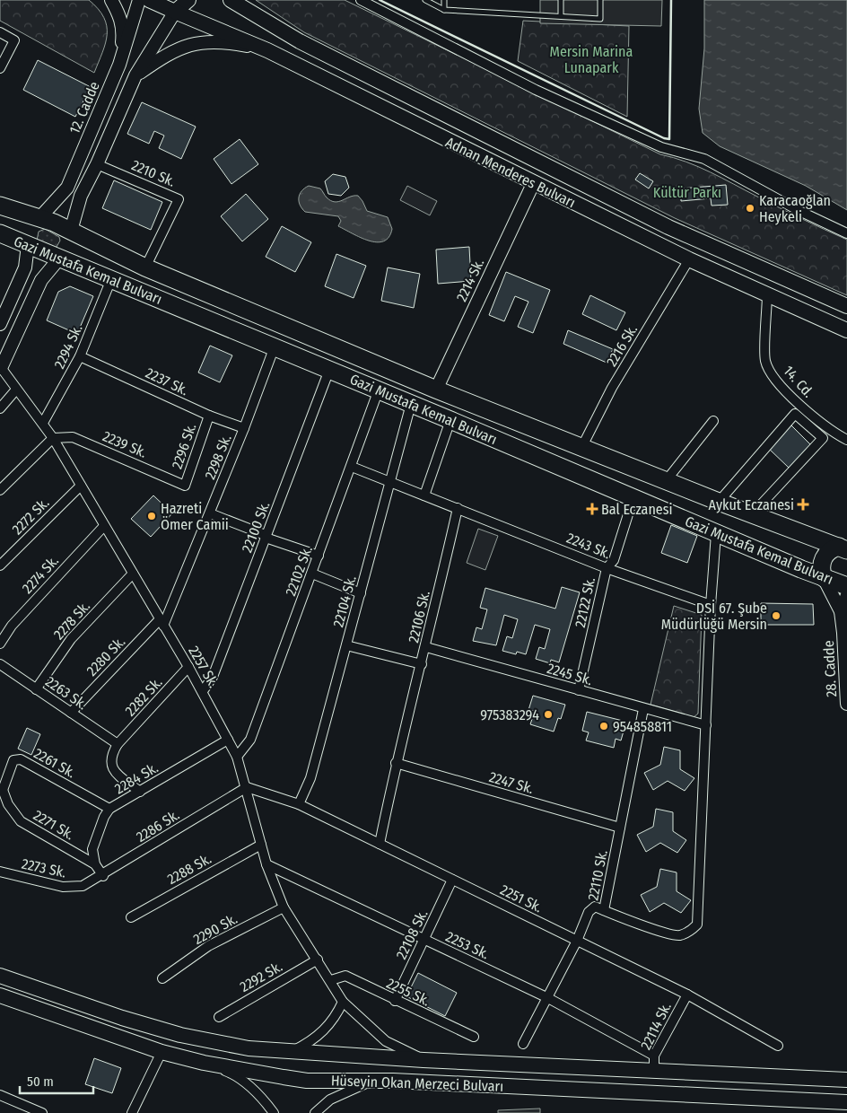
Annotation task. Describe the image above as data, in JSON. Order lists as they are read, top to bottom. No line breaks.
{"streets":{"highway":["Gazi Mustafa Kemal Bulvarı"],"main road":["12. Cadde","Adnan Menderes Bulvarı","2214 Sk.","28. Cadde","Hüseyin Okan Merzeci Bulvarı"],"street":["2210 Sk.","2216 Sk.","2294 Sk.","2237 Sk.","14. Cd.","2239 Sk.","2296 Sk.","2298 Sk.","2272 Sk.","22100 Sk.","2243 Sk.","22102 Sk.","2274 Sk.","22104 Sk.","22122 Sk.","22106 Sk.","2278 Sk.","2280 Sk.","2257 Sk.","2245 Sk.","2263 Sk.","2282 Sk.","2261 Sk.","2284 Sk.","2247 Sk.","2271 Sk.","2286 Sk.","2273 Sk.","2288 Sk.","22110 Sk.","2251 Sk.","2290 Sk.","22108 Sk.","2253 Sk.","2292 Sk.","2255 Sk.","22114 Sk."]},"crossings":[["12. Cadde","Gazi Mustafa Kemal Bulvarı"],["Adnan Menderes Bulvarı","2214 Sk."],["Adnan Menderes Bulvarı","2216 Sk."],["Adnan Menderes Bulvarı","14. Cd."],["2210 Sk.","Gazi Mustafa Kemal Bulvarı"],["Gazi Mustafa Kemal Bulvarı","2214 Sk."],["Gazi Mustafa Kemal Bulvarı","2216 Sk."],["Gazi Mustafa Kemal Bulvarı","2294 Sk."],["Gazi Mustafa Kemal Bulvarı","2298 Sk."],["Gazi Mustafa Kemal Bulvarı","22100 Sk."],["Gazi Mustafa Kemal Bulvarı","22102 Sk."],["Gazi Mustafa Kemal Bulvarı","22104 Sk."],["Gazi Mustafa Kemal Bulvarı","22122 Sk."],["Gazi Mustafa Kemal Bulvarı","28. Cadde"],["2294 Sk.","2237 Sk."],["2294 Sk.","2257 Sk."],["2237 Sk.","2296 Sk."],["2237 Sk.","2298 Sk."],["2239 Sk.","2296 Sk."],["2239 Sk.","2257 Sk."],["2298 Sk.","2280 Sk."],["2298 Sk.","2257 Sk."],["2272 Sk.","2257 Sk."],["22100 Sk.","2257 Sk."],["2243 Sk.","22122 Sk."],["2243 Sk.","22106 Sk."],["22102 Sk.","2257 Sk."],["2274 Sk.","2257 Sk."],["22104 Sk.","2251 Sk."],["22122 Sk.","2245 Sk."],["22106 Sk.","2245 Sk."],["22106 Sk.","2247 Sk."],["22106 Sk.","2251 Sk."],["2278 Sk.","2257 Sk."],["2278 Sk.","2263 Sk."],["2280 Sk.","2257 Sk."],["2280 Sk.","2263 Sk."],["2257 Sk.","2282 Sk."],["2257 Sk.","2284 Sk."],["2257 Sk.","2286 Sk."],["2257 Sk.","2288 Sk."],["2257 Sk.","2251 Sk."],["2257 Sk.","2290 Sk."],["2257 Sk.","2253 Sk."],["2257 Sk.","2292 Sk."],["2257 Sk.","2255 Sk."],["2257 Sk.","Hüseyin Okan Merzeci Bulvarı"],["2245 Sk.","22110 Sk."],["2263 Sk.","2282 Sk."],["2261 Sk.","2284 Sk."],["2261 Sk.","2271 Sk."],["2284 Sk.","2271 Sk."],["2247 Sk.","22110 Sk."],["2271 Sk.","2286 Sk."],["2286 Sk.","2273 Sk."],["2286 Sk.","2251 Sk."],["22110 Sk.","2251 Sk."],["22110 Sk.","2253 Sk."],["2251 Sk.","22108 Sk."],["2251 Sk.","22114 Sk."],["22108 Sk.","2253 Sk."],["22108 Sk.","2255 Sk."],["2253 Sk.","22114 Sk."],["22114 Sk.","Hüseyin Okan Merzeci Bulvarı"]],"parks":["Mersin Marina Lunapark","Kültür Parkı"],"places":{"other":["Karacaoğlan Heykeli","Hazreti Ömer Camii","DSİ 67. Şube Müdürlüğü Mersin","975383294","954858811"],"health":["Aykut Eczanesi","Bal Eczanesi"]},"scale_bar":"50 m"}
